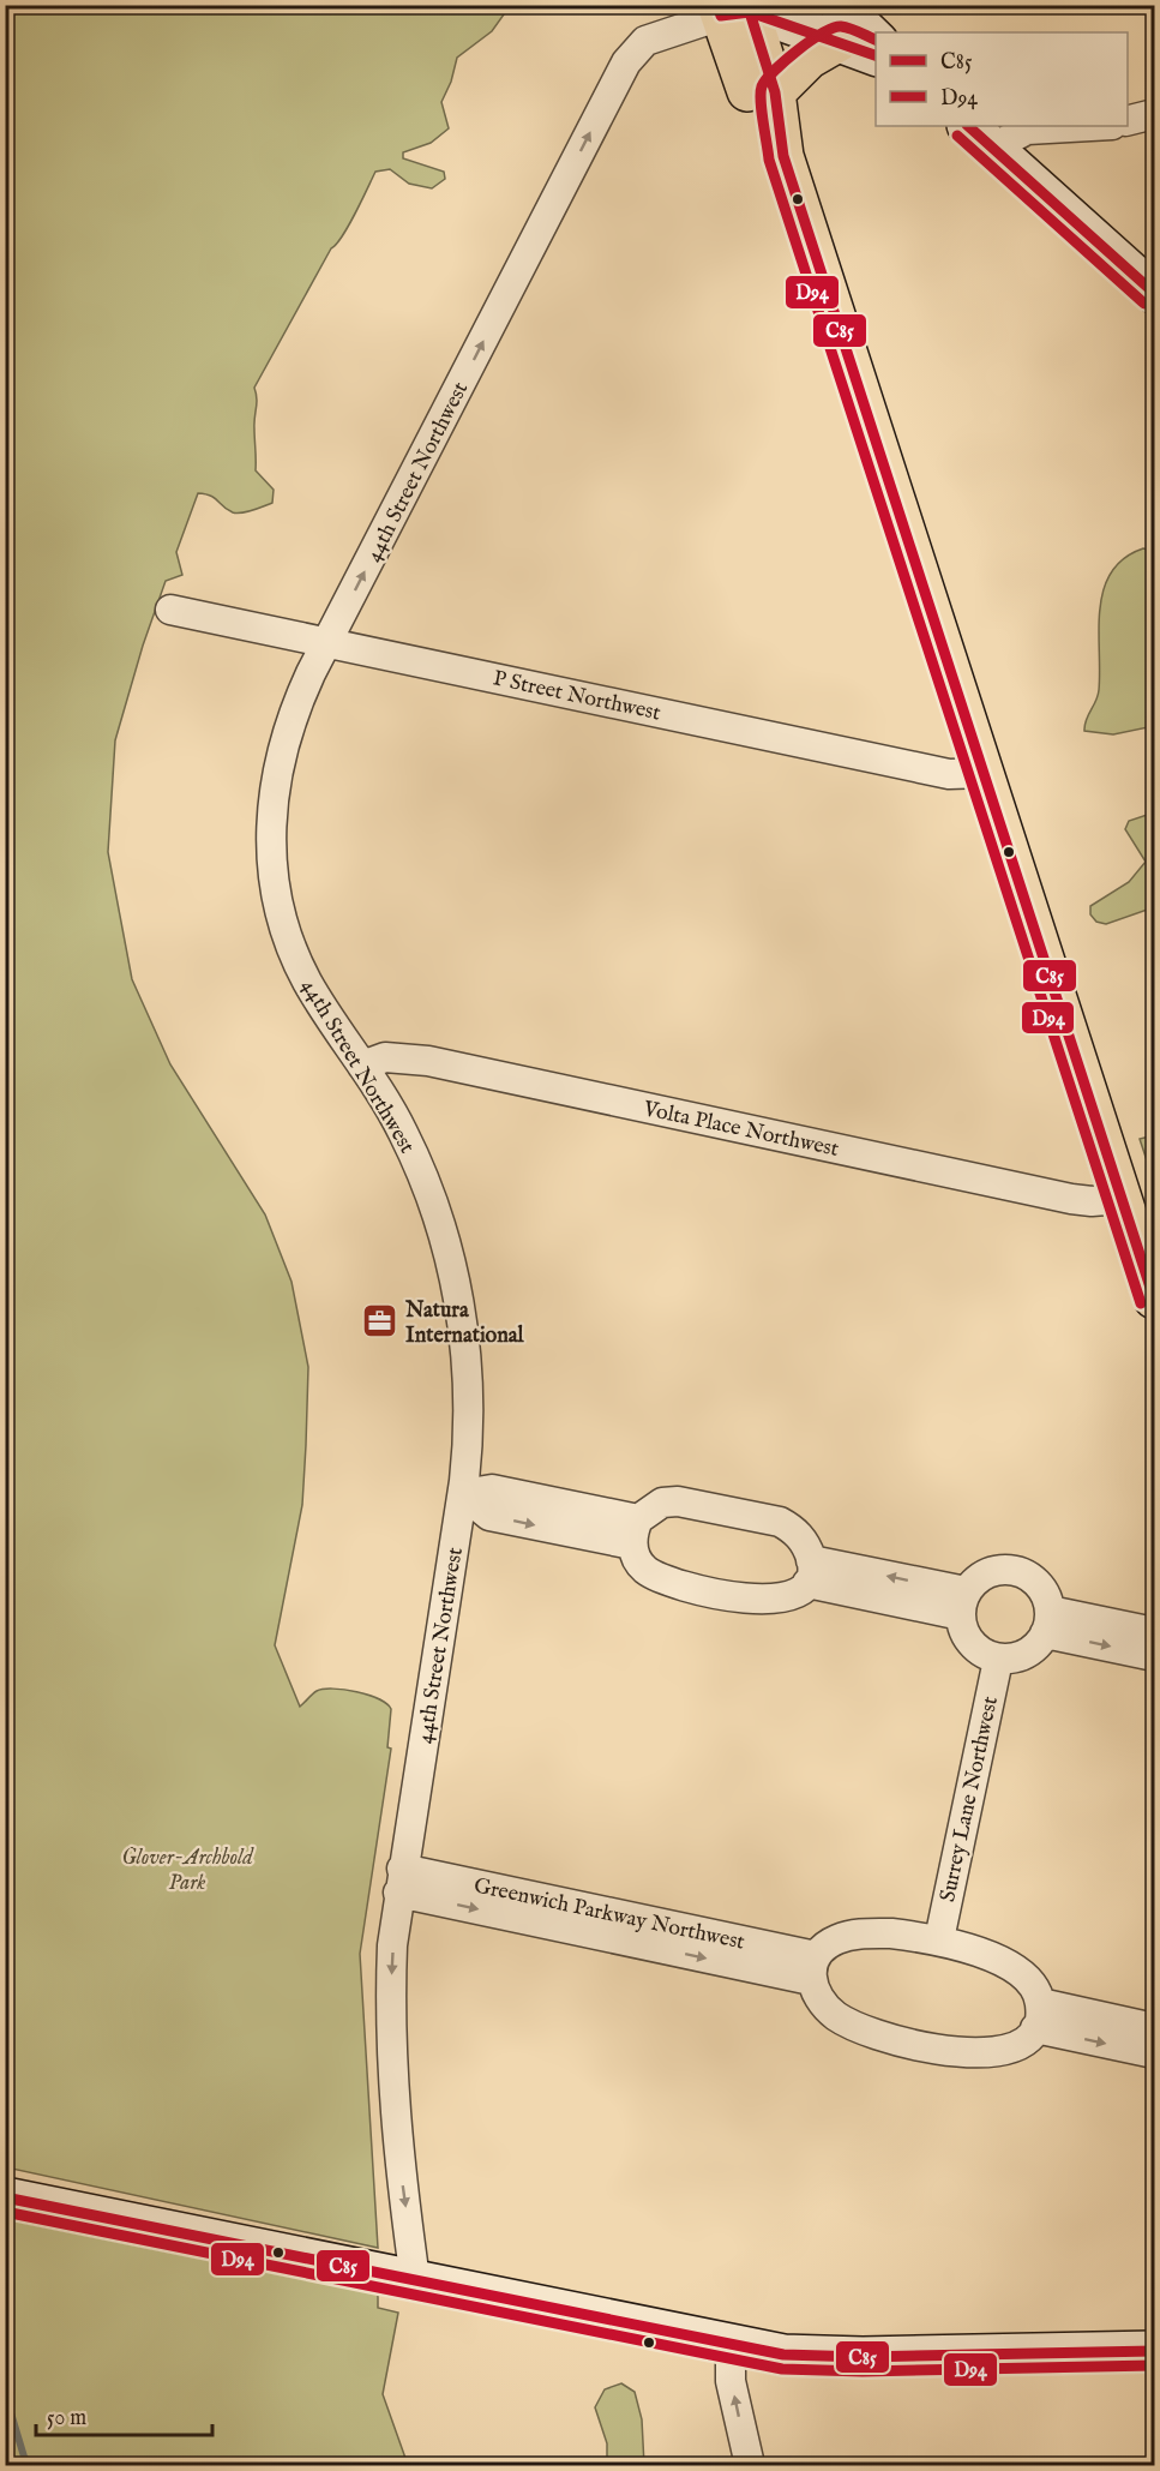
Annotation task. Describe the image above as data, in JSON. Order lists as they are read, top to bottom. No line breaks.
{"streets":{"street":["44th Street Northwest","P Street Northwest","Volta Place Northwest","Surrey Lane Northwest","Greenwich Parkway Northwest"]},"crossings":[["44th Street Northwest","P Street Northwest"],["44th Street Northwest","Volta Place Northwest"],["44th Street Northwest","Greenwich Parkway Northwest"]],"parks":["Glover-Archbold Park"],"places":{"office":["Natura International"]},"lines":["transit line C85","transit line D94"],"legend":["C85","D94"],"scale_bar":"50 m"}
